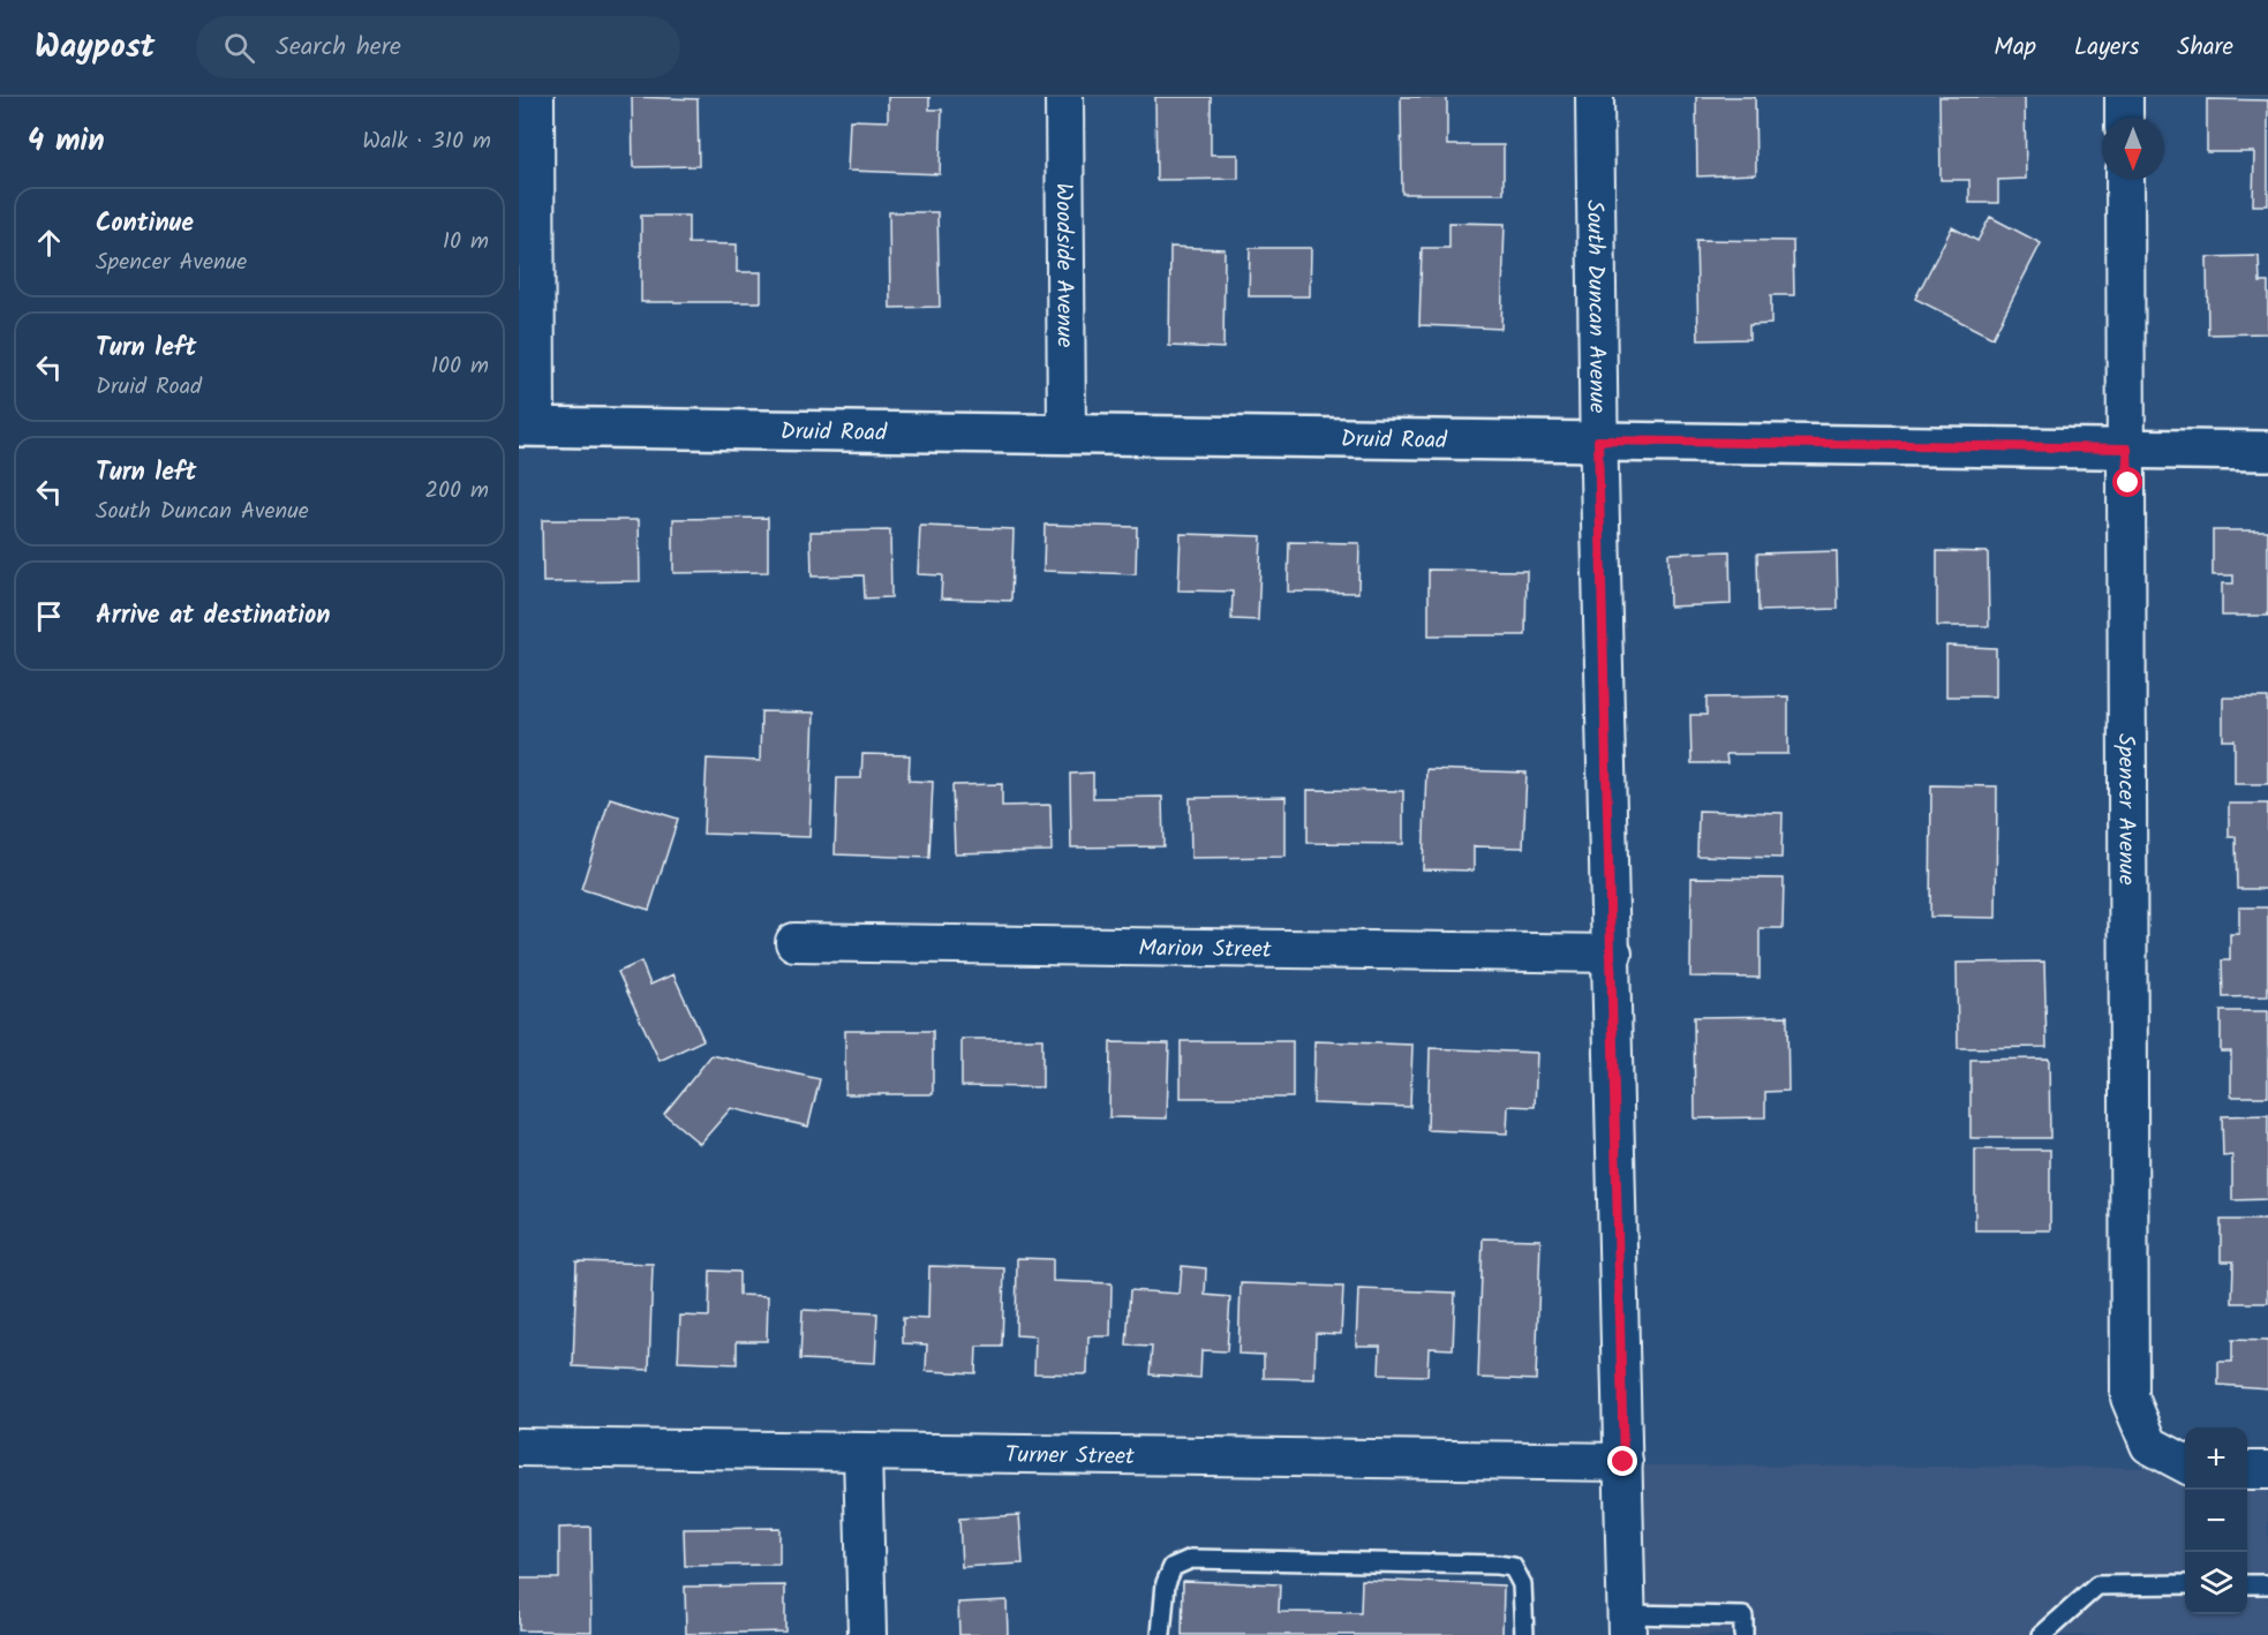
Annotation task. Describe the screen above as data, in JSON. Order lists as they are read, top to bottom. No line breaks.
{"streets":{"street":["Woodside Avenue","South Duncan Avenue","Druid Road","Spencer Avenue","Marion Street","Turner Street"]},"crossings":[["Woodside Avenue","Druid Road"],["South Duncan Avenue","Druid Road"],["South Duncan Avenue","Marion Street"],["South Duncan Avenue","Turner Street"],["Druid Road","Spencer Avenue"]],"north":"bottom","page":{"header":"Waypost","search":"Search here","nav":["Map","Layers","Share"],"heading":["4 min","Walk · 310 m"],"list":[["Continue","Spencer Avenue","10 m"],["Turn left","Druid Road","100 m"],["Turn left","South Duncan Avenue","200 m"],"Arrive at destination"],"map_buttons":["+","−"]}}
